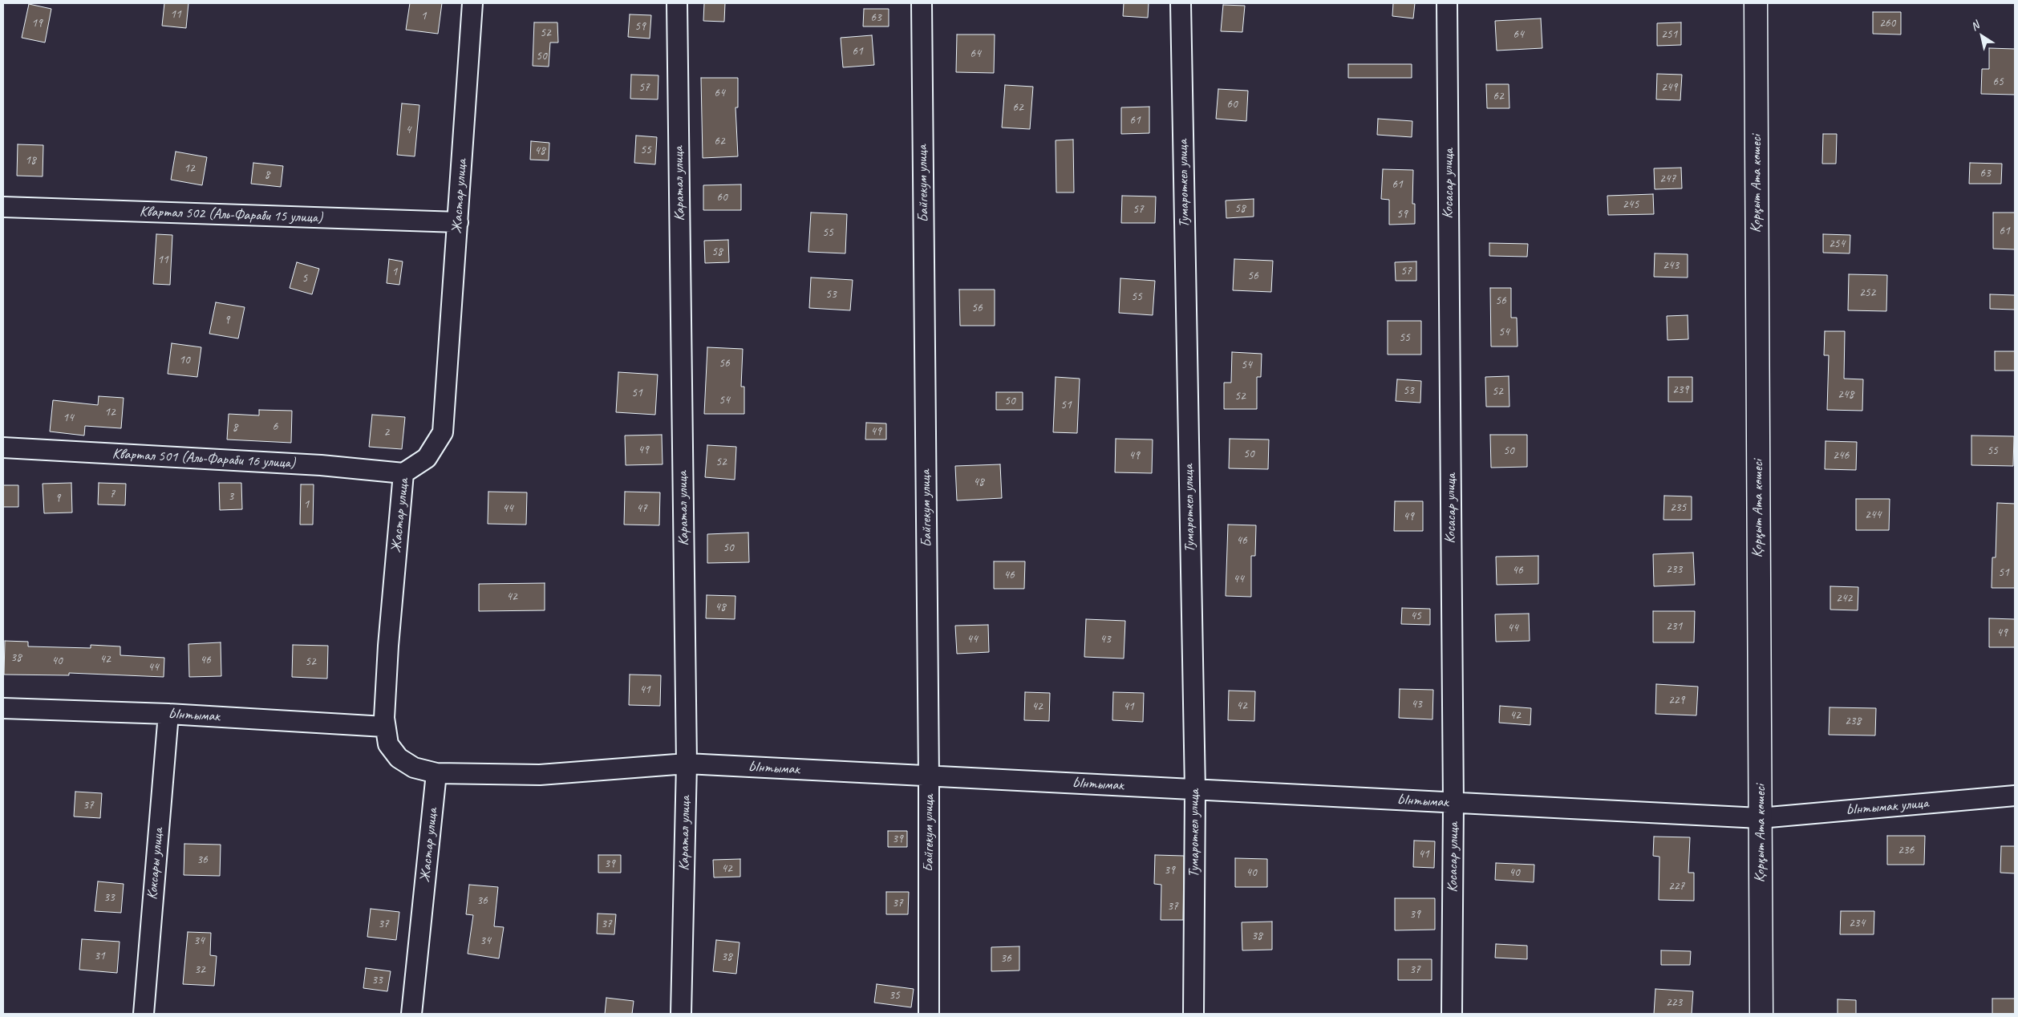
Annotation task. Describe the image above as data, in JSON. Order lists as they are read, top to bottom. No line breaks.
{"streets":{"main road":["Қорқыт Ата көшесі"],"street":["Каратал улица","Байгекум улица","Тумароткел улица","Косасар улица","Жастар улица","Квартал 502 (Аль-Фараби 15 улица)","Квартал 501 (Аль-Фараби 16 улица)","Ынтымак","Ынтымак улица","Коксары улица"]},"crossings":[["Каратал улица","Ынтымак"],["Байгекум улица","Ынтымак"],["Тумароткел улица","Ынтымак"],["Косасар улица","Ынтымак"],["Қорқыт Ата көшесі","Ынтымак"],["Қорқыт Ата көшесі","Ынтымак улица"],["Жастар улица","Квартал 502 (Аль-Фараби 15 улица)"],["Жастар улица","Квартал 501 (Аль-Фараби 16 улица)"],["Жастар улица","Ынтымак"],["Ынтымак","Ынтымак улица"],["Ынтымак","Коксары улица"]],"house_numbers":["11","1","63","19","260","59","52","64","251","61","64","50","65","57","249","64","62","60","62","61","4","62","55","48","18","12","63","8","247","61","60","245","58","57","59","61","55","254","58","11","243","57","1","56","5","252","53","55","56","56","9","54","55","10","56","54","239","53","52","51","248","52","54","50","51","12","14","6","8","49","2","49","50","55","50","49","246","52","48","7","3","9","1","235","44","47","244","49","46","50","233","46","51","46","44","42","242","48","45","231","44","49","44","43","38","42","46","40","52","44","41","229","43","42","42","41","42","238","37","39","236","41","36","39","42","39","40","40","227","33","36","37","37","39","234","37","37","38","34","34","31","38","36","32","37","33","35","223"],"north":"top left"}
